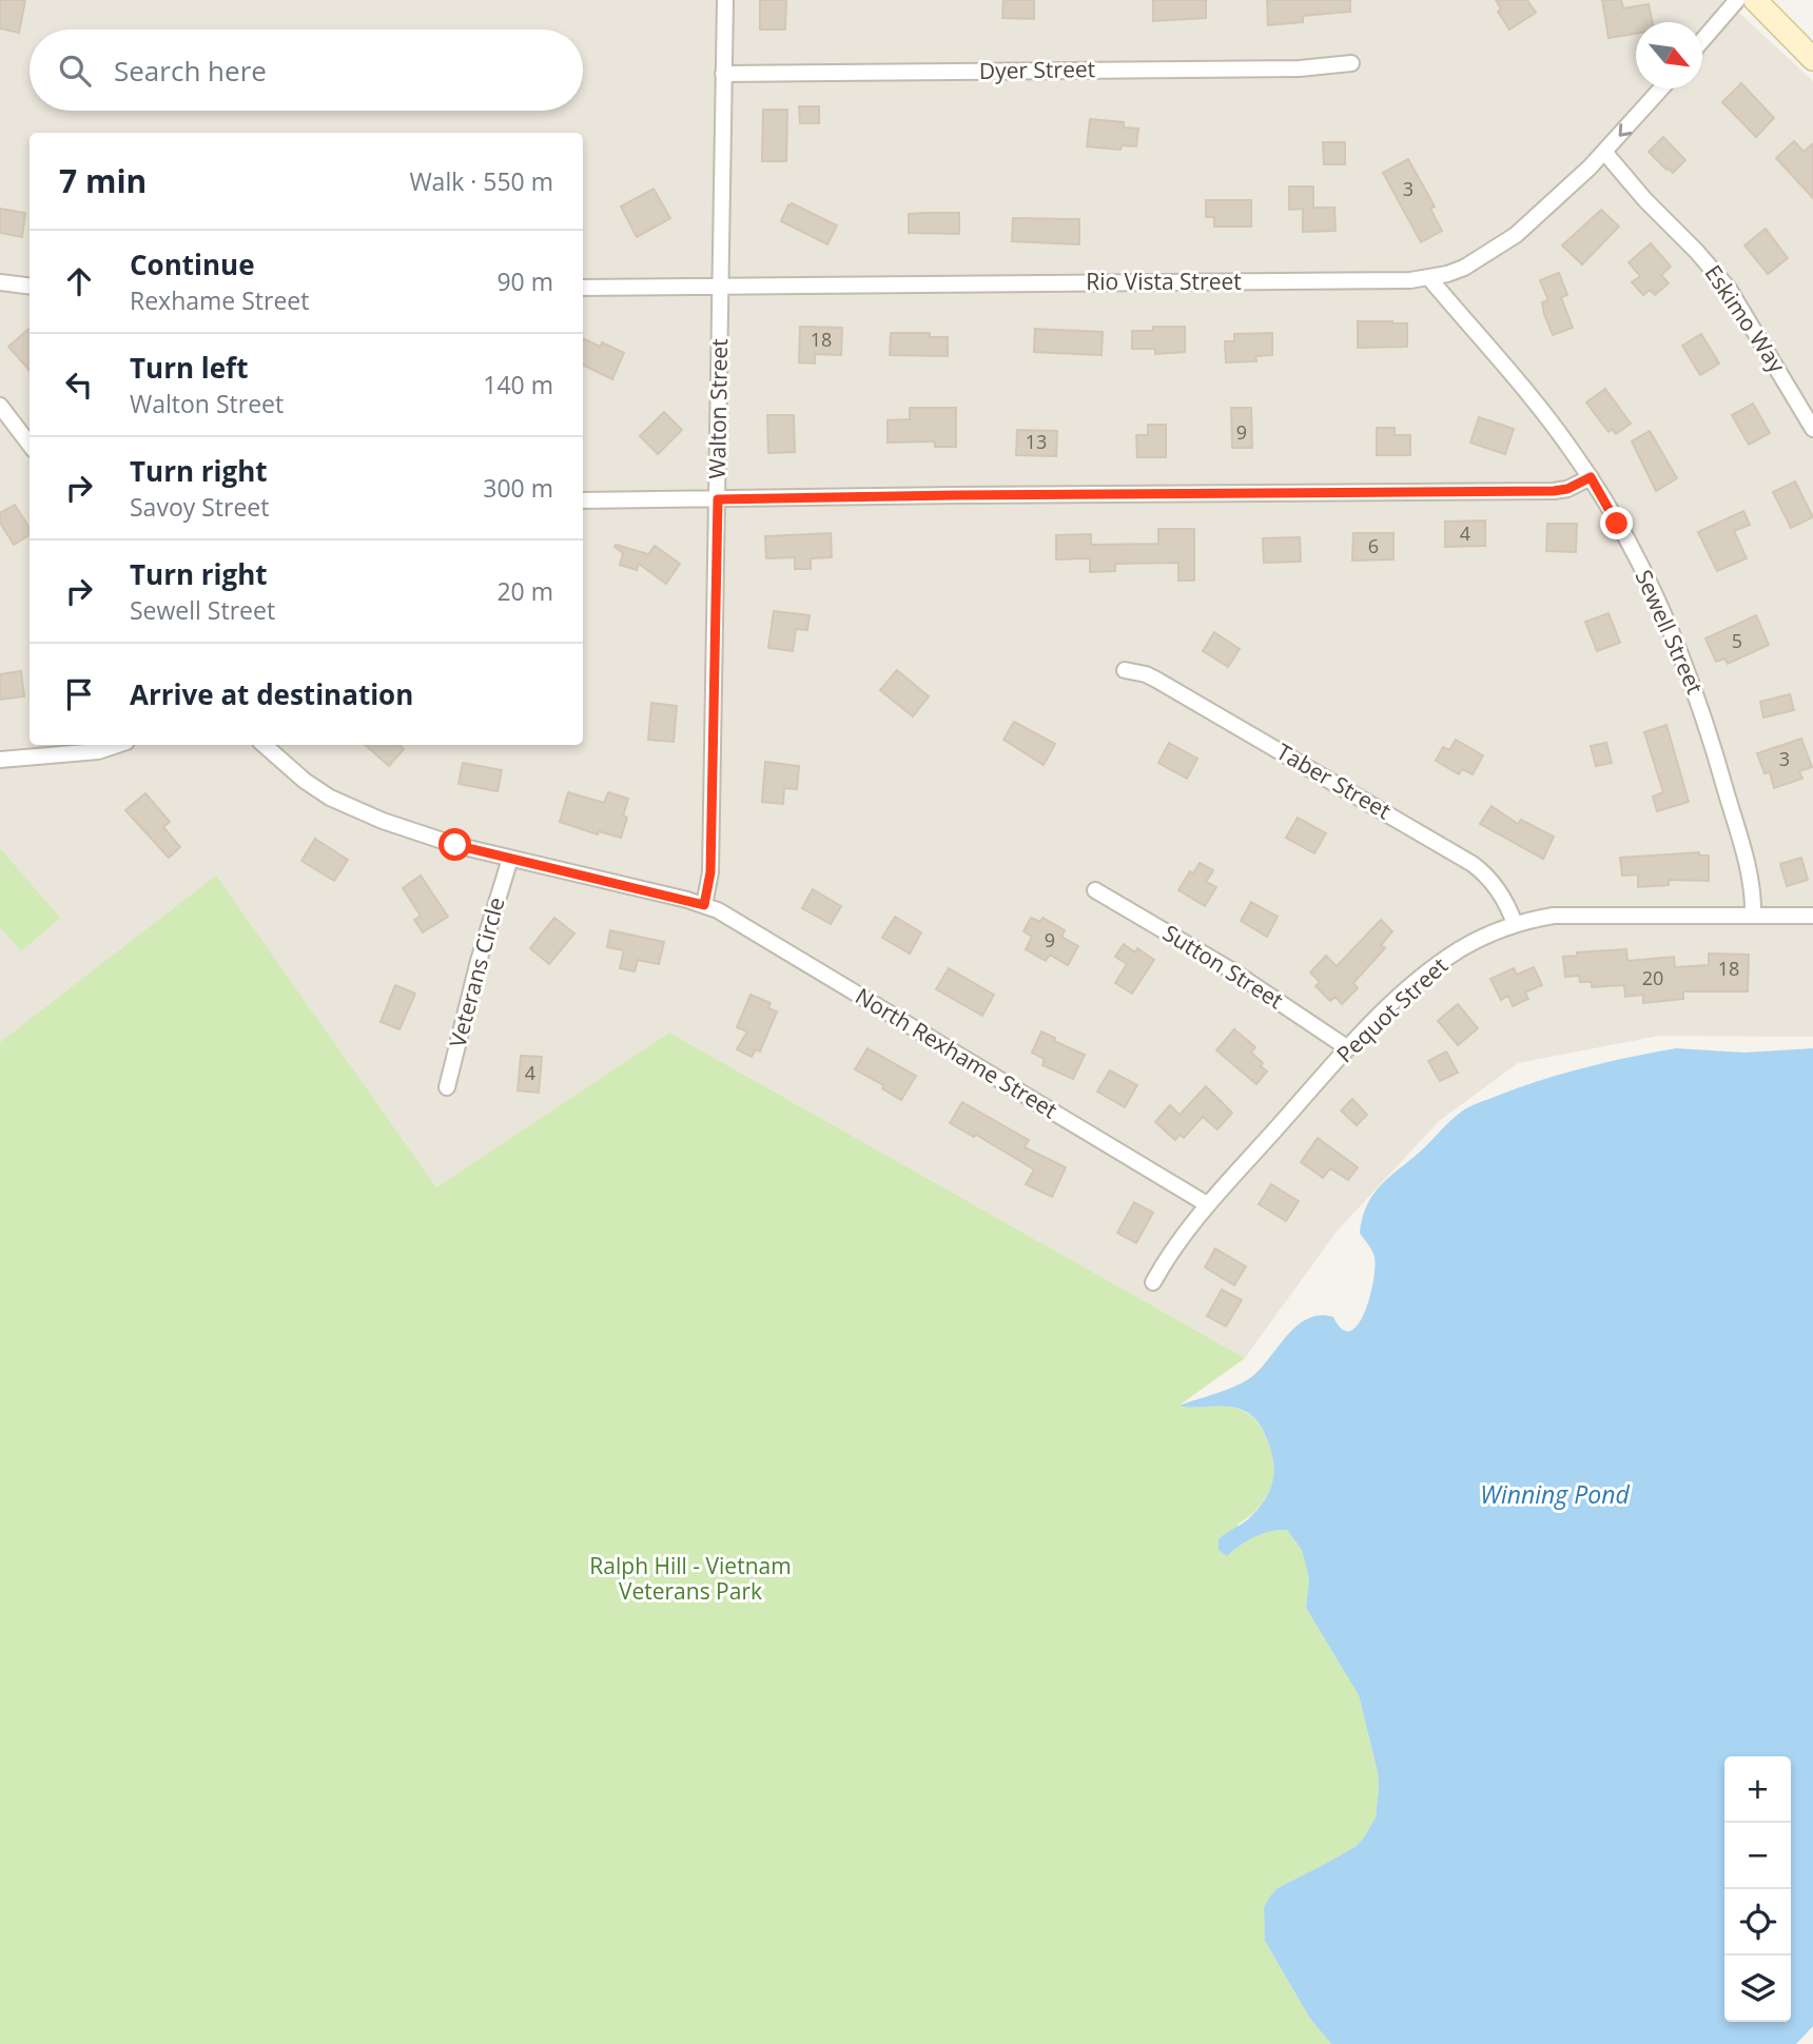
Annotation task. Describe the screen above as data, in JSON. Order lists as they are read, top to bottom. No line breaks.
{"streets":{"street":["Dyer Street","Rio Vista Street","Eskimo Way","Walton Street","Sewell Street","Taber Street","Sutton Street","Veterans Circle","Pequot Street","North Rexhame Street"]},"crossings":[["Dyer Street","Walton Street"],["Rio Vista Street","Eskimo Way"],["Rio Vista Street","Walton Street"],["Rio Vista Street","Sewell Street"],["Walton Street","North Rexhame Street"],["Sewell Street","Pequot Street"],["Taber Street","Pequot Street"],["Sutton Street","Pequot Street"],["Veterans Circle","North Rexhame Street"],["Pequot Street","North Rexhame Street"]],"water":["Winning Pond"],"parks":["Ralph Hill - Vietnam Veterans Park"],"house_numbers":["3","18","9","13","4","6","5","3","9","18","20","4"],"north":"bottom right","page":{"search":"Search here","heading":["7 min","Walk · 550 m"],"list":[["Continue","Rexhame Street","90 m"],["Turn left","Walton Street","140 m"],["Turn right","Savoy Street","300 m"],["Turn right","Sewell Street","20 m"],"Arrive at destination"],"map_buttons":["+","−"]}}
